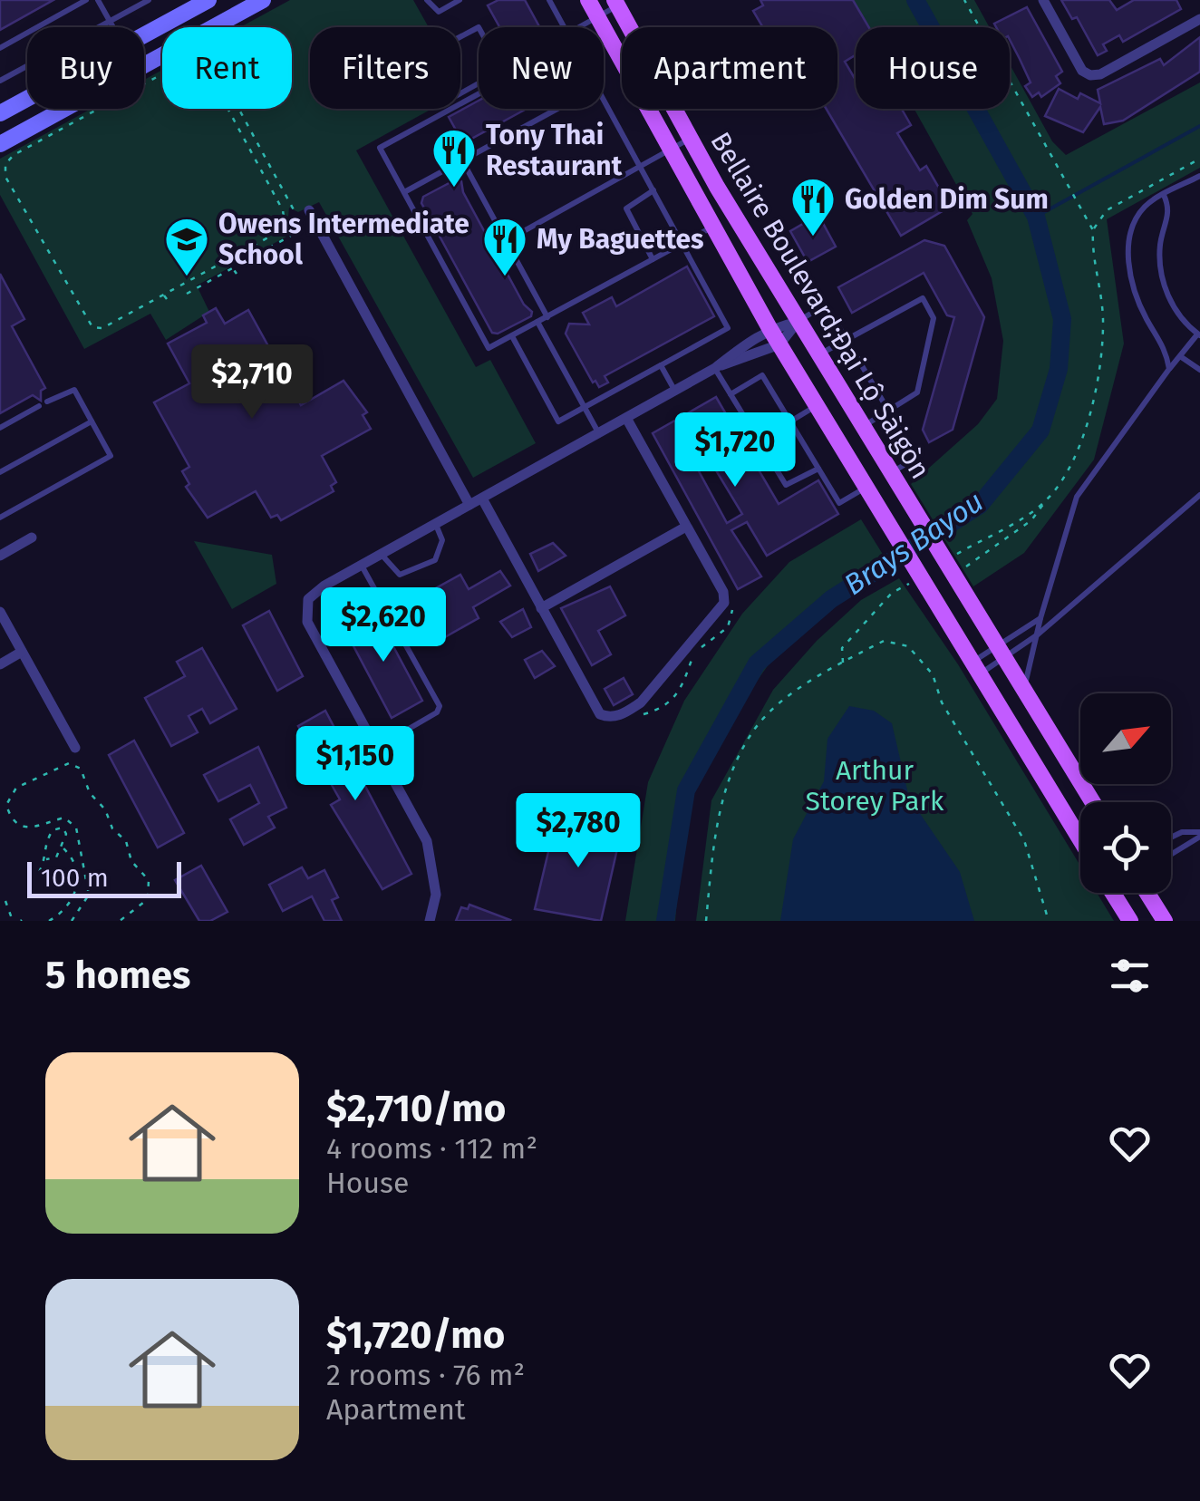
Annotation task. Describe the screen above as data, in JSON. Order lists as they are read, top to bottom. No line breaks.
{"streets":{"main road":["Bellaire Boulevard;Đại Lộ Sàigòn"]},"water":["Brays Bayou"],"parks":["Arthur Storey Park"],"places":{"restaurant":["Tony Thai Restaurant","Golden Dim Sum","My Baguettes"],"school or university":["Owens Intermediate School"]},"scale_bar":"100 m","north":"top right","page":{"chip":["Buy","Rent","Filters","New","Apartment","House"],"price":["$2,710","$1,720","$2,620","$1,150","$2,780"],"scale":"100 m","heading":"5 homes","list":[{"name":"$2,710/mo","note":"4 rooms · 112 m² · House"},{"name":"$1,720/mo","note":"2 rooms · 76 m² · Apartment"}]}}
